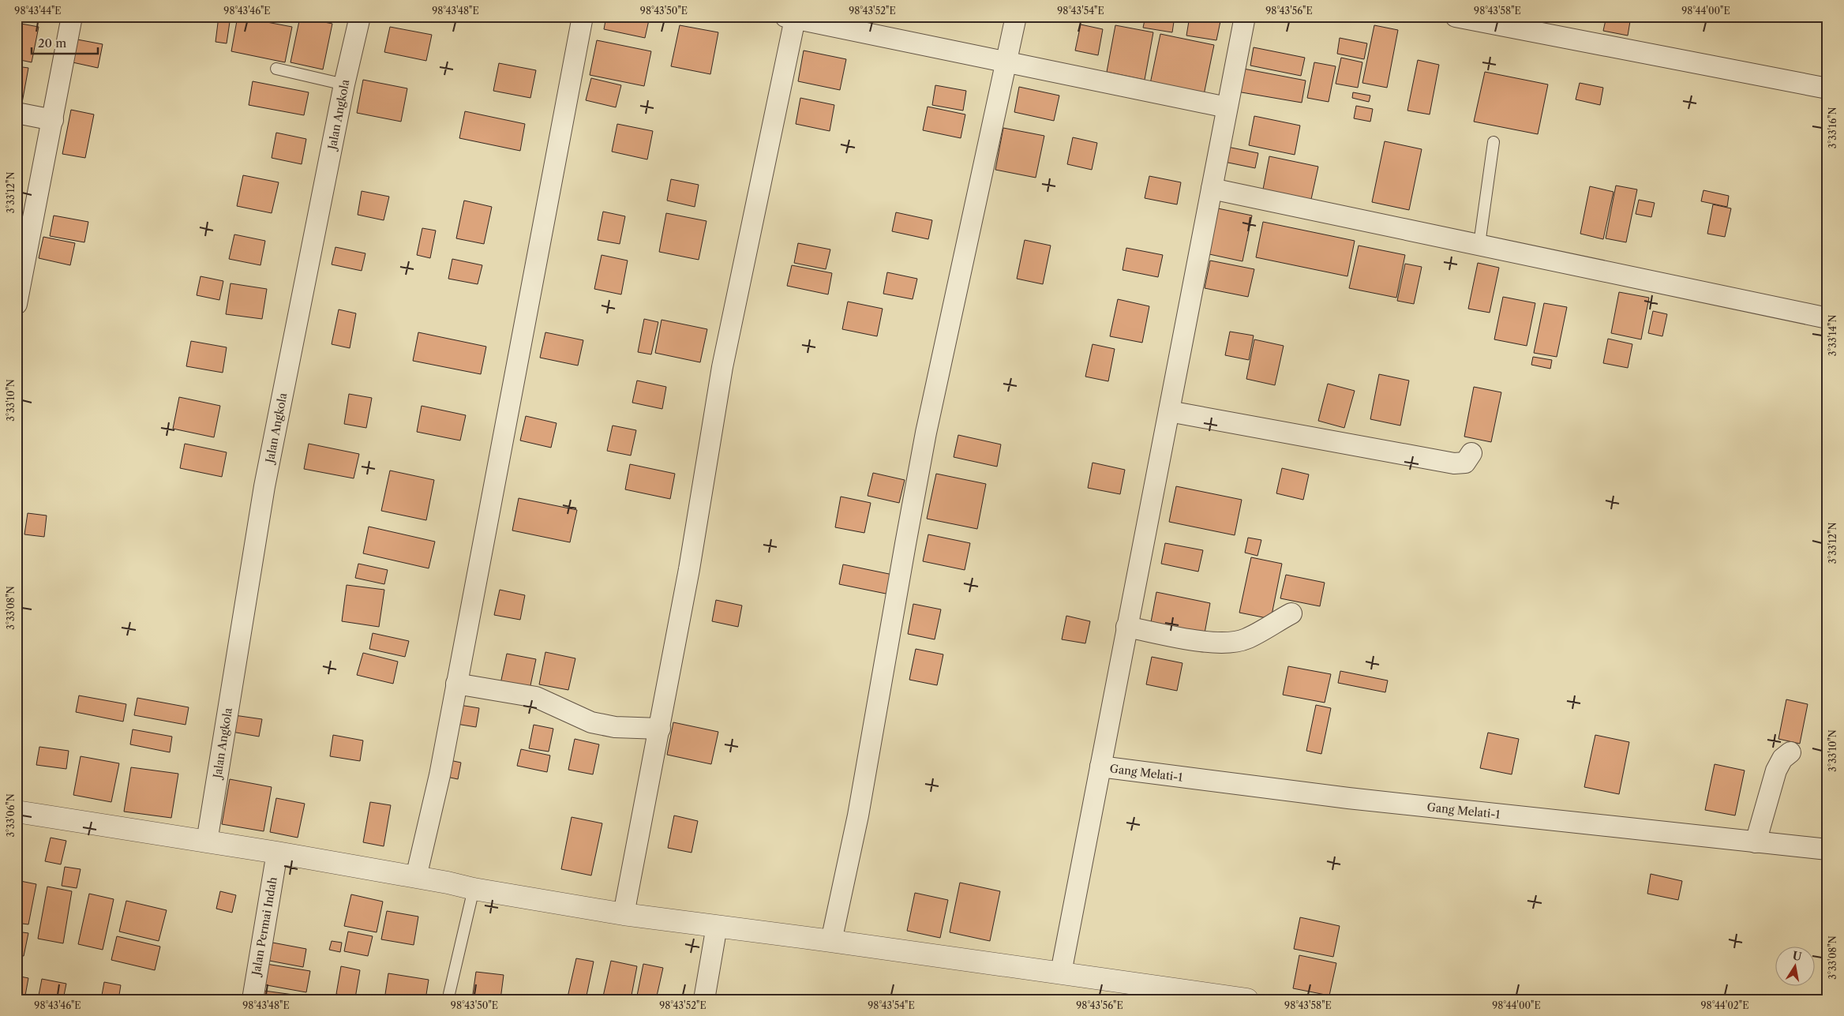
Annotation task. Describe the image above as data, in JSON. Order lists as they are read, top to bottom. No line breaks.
{"streets":{"street":["Jalan Angkola","Gang Melati-1","Jalan Permai Indah"]},"scale_bar":"20 m","north":"top","coordinates":["98°43'44\"E","98°43'46\"E","98°43'48\"E","98°43'50\"E","98°43'52\"E","98°43'54\"E","98°43'56\"E","98°43'58\"E","98°44'00\"E","3°33'16\"N","3°33'12\"N","3°33'14\"N","3°33'10\"N","3°33'08\"N","3°33'06\"N","98°44'02\"E"]}
